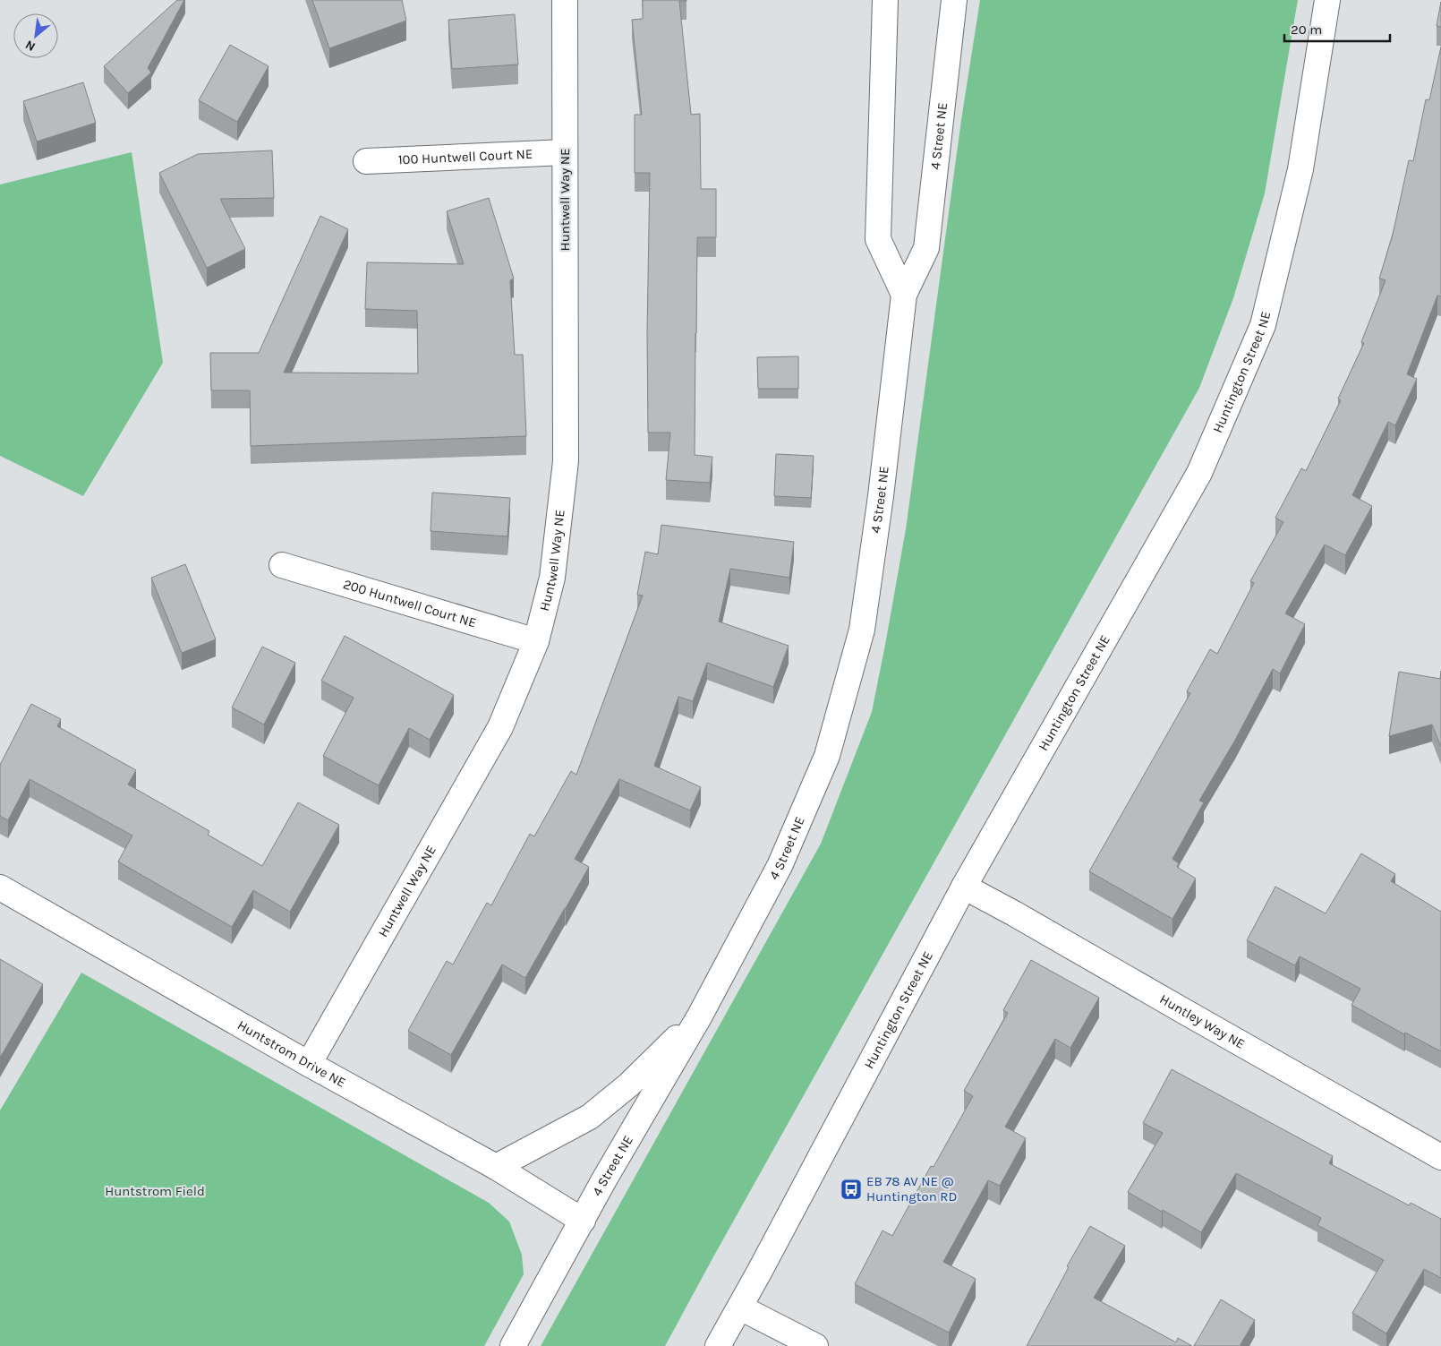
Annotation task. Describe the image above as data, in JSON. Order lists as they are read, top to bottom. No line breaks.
{"streets":{"street":["4 Street NE","100 Huntwell Court NE","Huntwell Way NE","Huntington Street NE","200 Huntwell Court NE","Huntley Way NE","Huntstrom Drive NE"]},"crossings":[["4 Street NE","Huntstrom Drive NE"],["100 Huntwell Court NE","Huntwell Way NE"],["Huntwell Way NE","200 Huntwell Court NE"],["Huntwell Way NE","Huntstrom Drive NE"],["Huntington Street NE","Huntley Way NE"]],"parks":["Huntstrom Field"],"places":{"bus stop":["EB 78 AV NE @ Huntington RD"]},"scale_bar":"20 m","north":"bottom left"}
